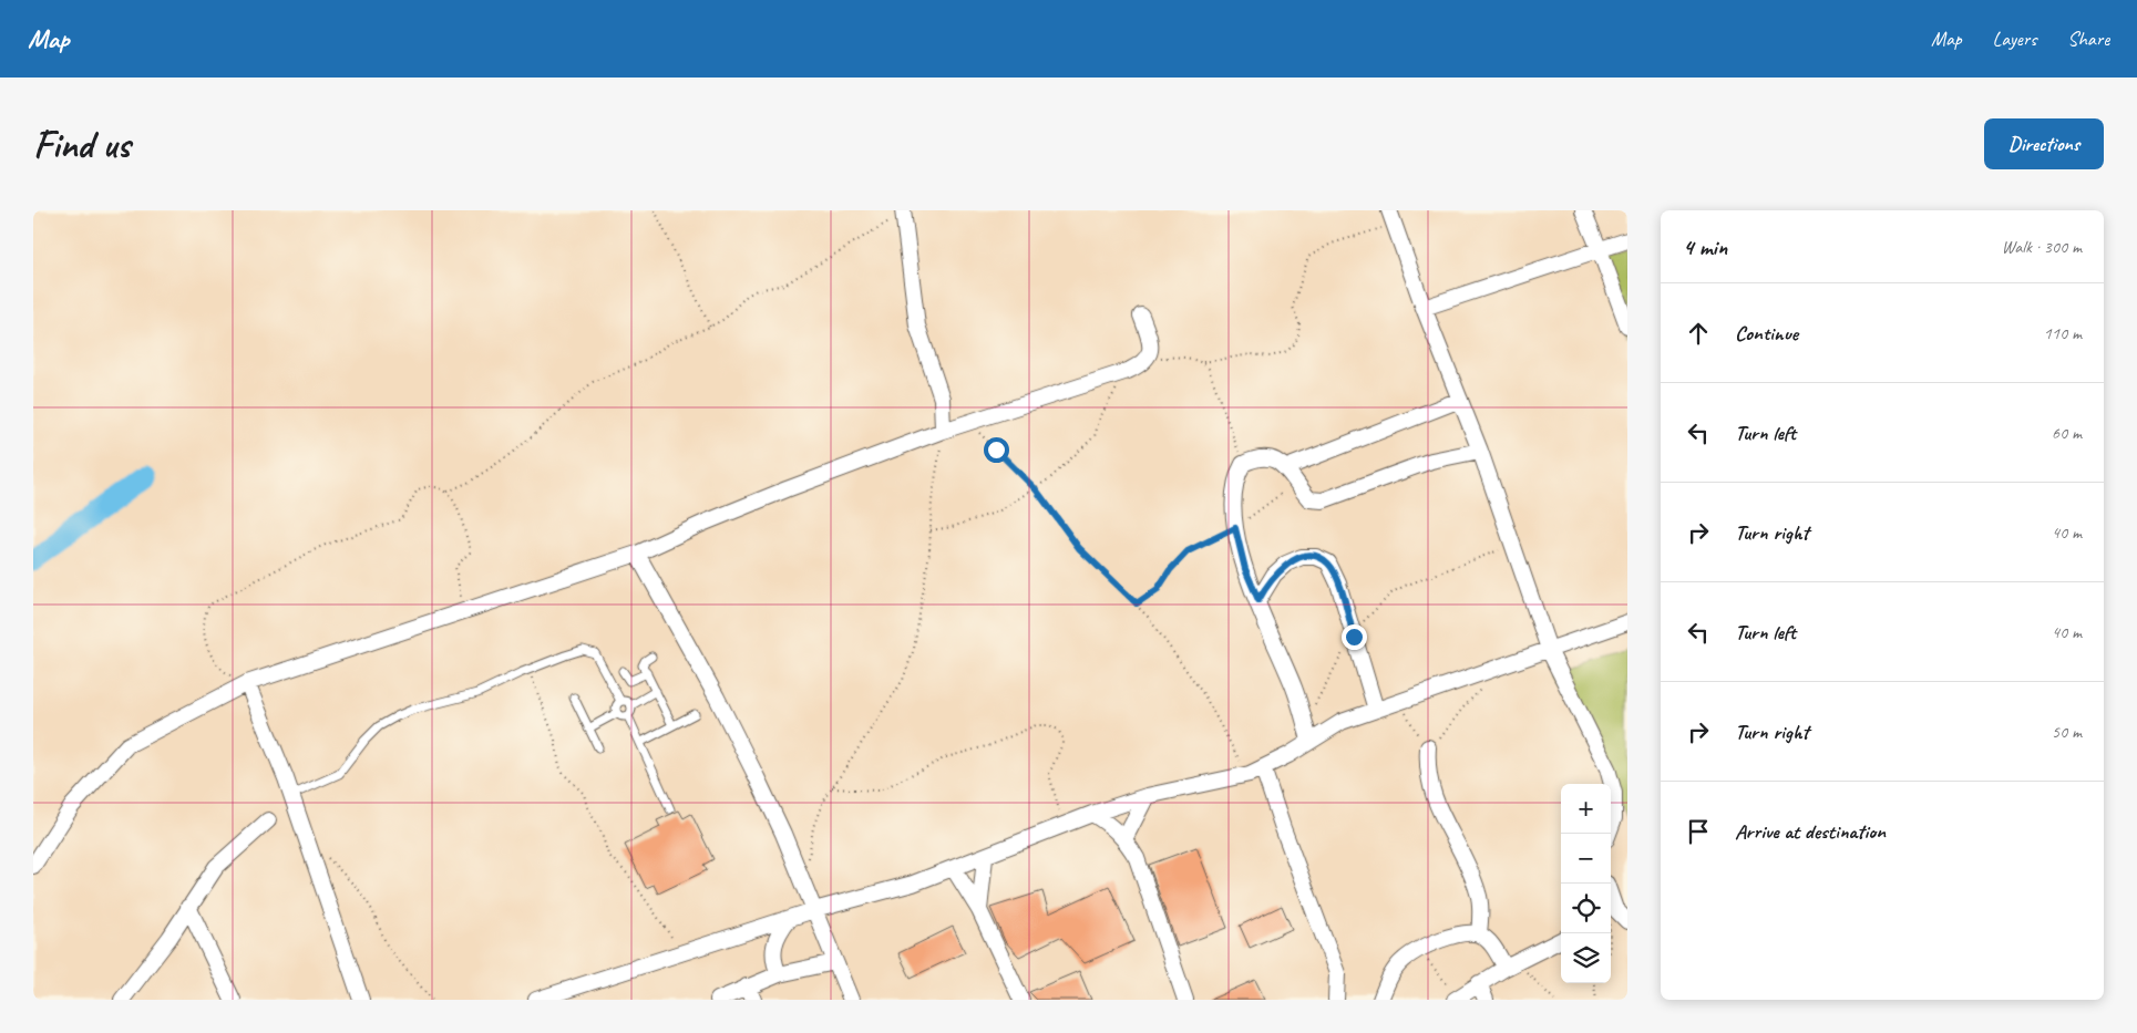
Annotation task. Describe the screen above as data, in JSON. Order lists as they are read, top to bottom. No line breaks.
{"page":{"header":"Map","nav":["Map","Layers","Share"],"buttons":"Directions","title":"Find us","heading":["4 min","Walk · 300 m"],"list":[["Continue","110 m"],["Turn left","60 m"],["Turn right","40 m"],["Turn left","40 m"],["Turn right","50 m"],"Arrive at destination"],"map_buttons":["+","−"]}}
